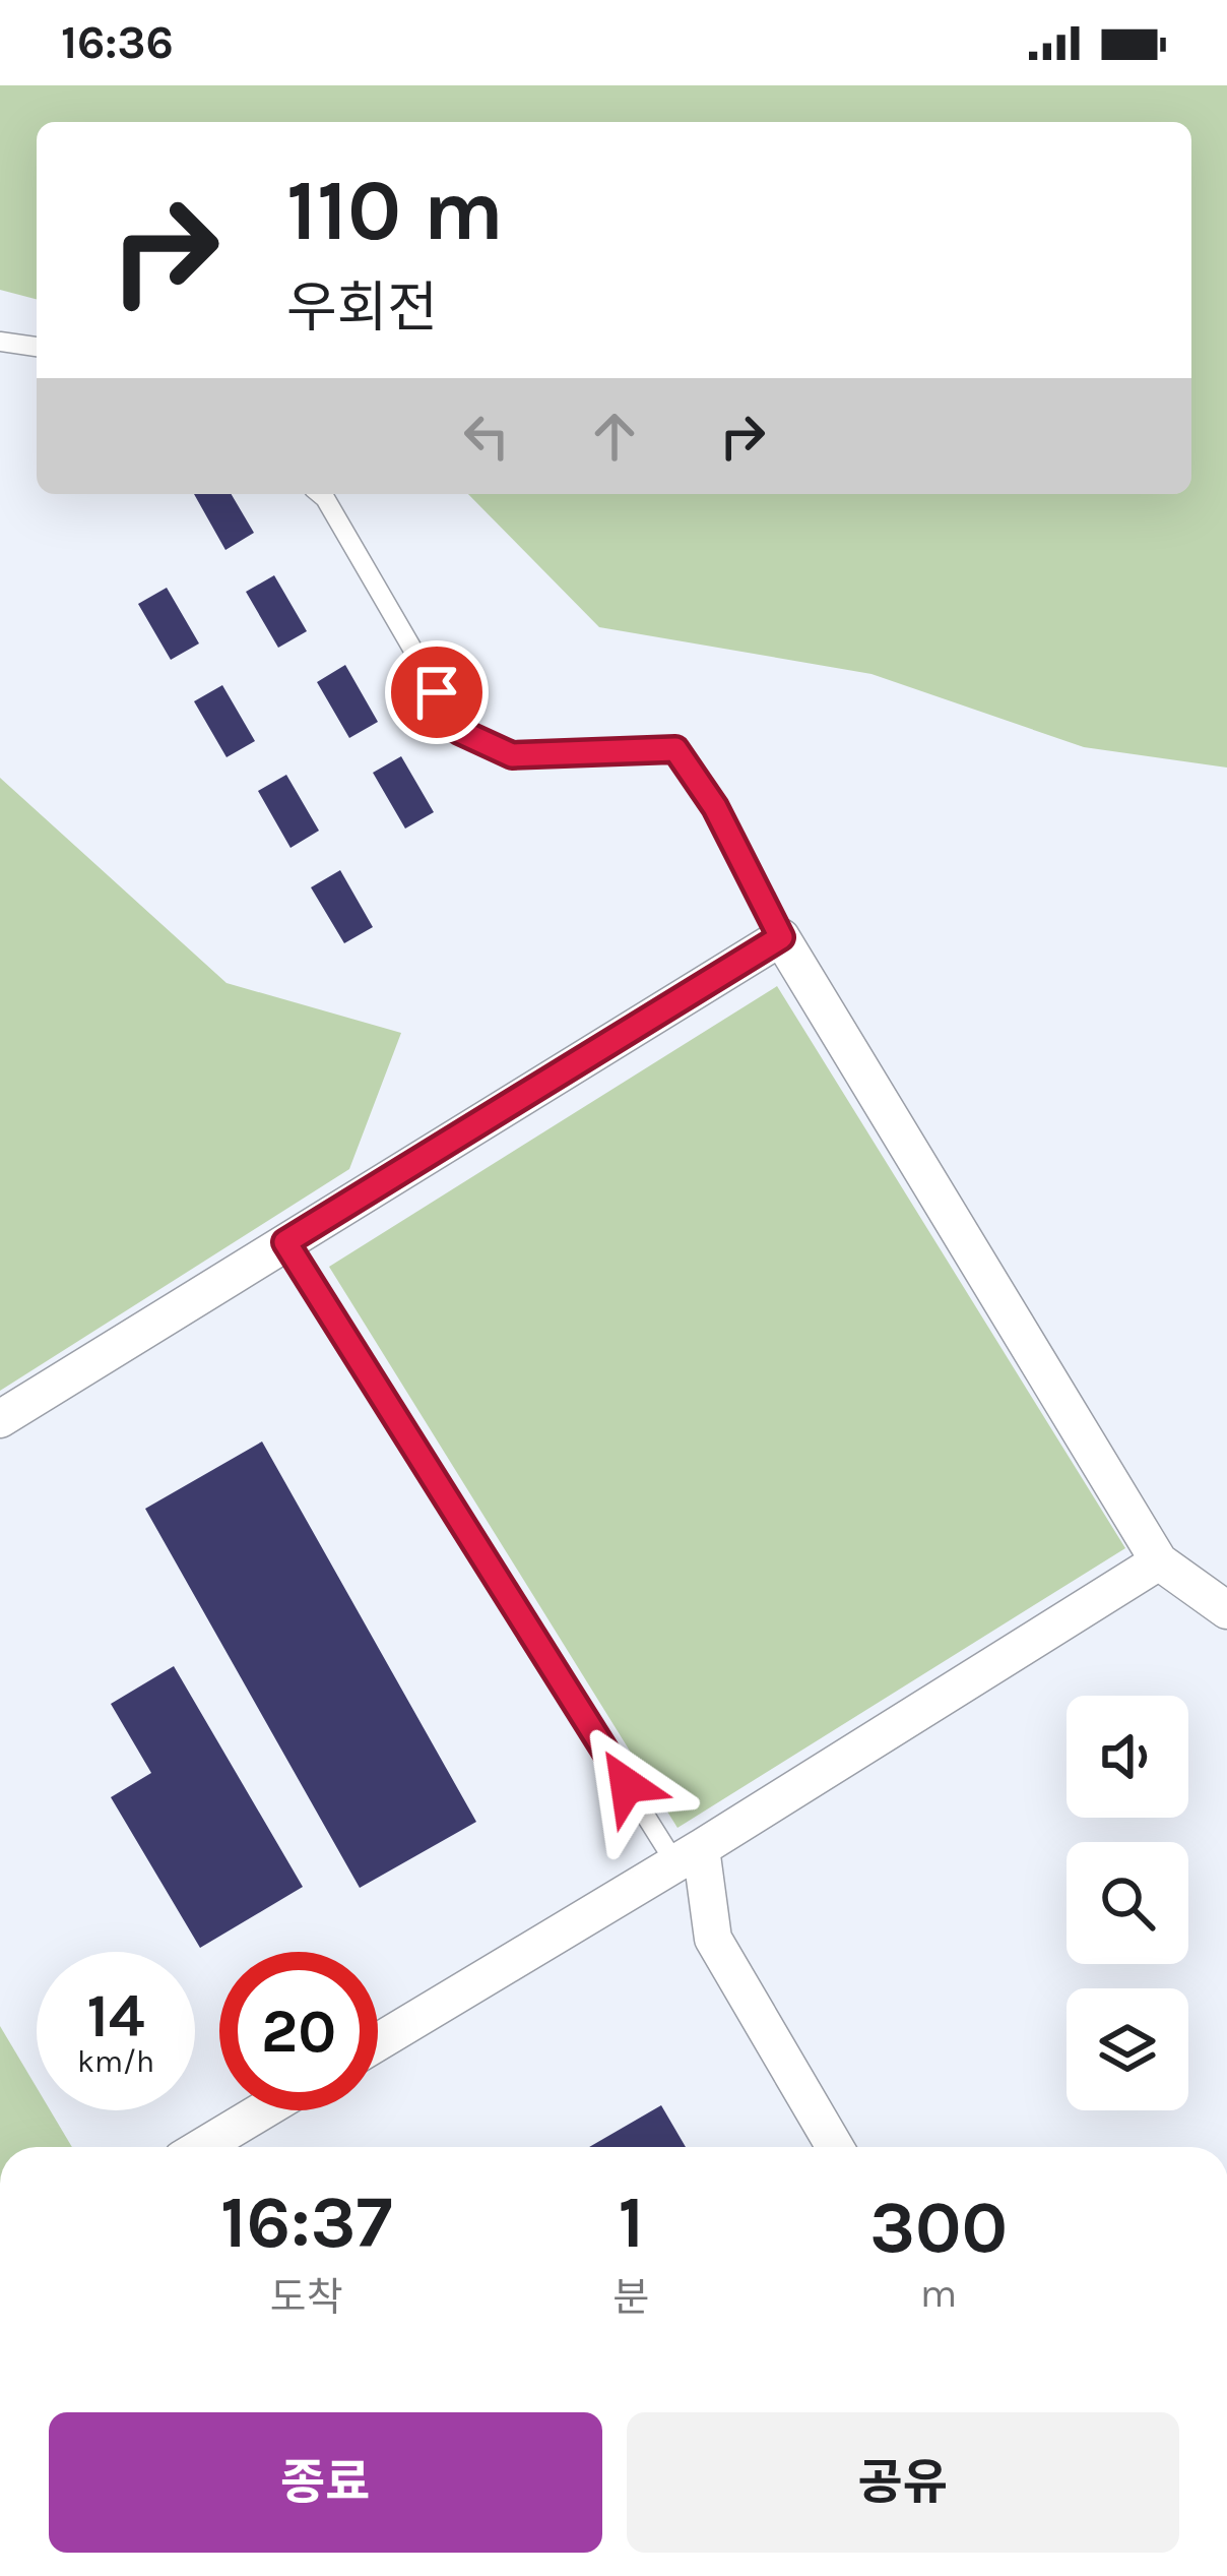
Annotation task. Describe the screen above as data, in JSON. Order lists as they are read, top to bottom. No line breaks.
{"page":{"status":"16:36","turn":["110 m","우회전"],"speed":"14 km/h","limit":"20","eta":["16:37","도착","1","분","300","m"],"buttons":["종료","공유"]}}
